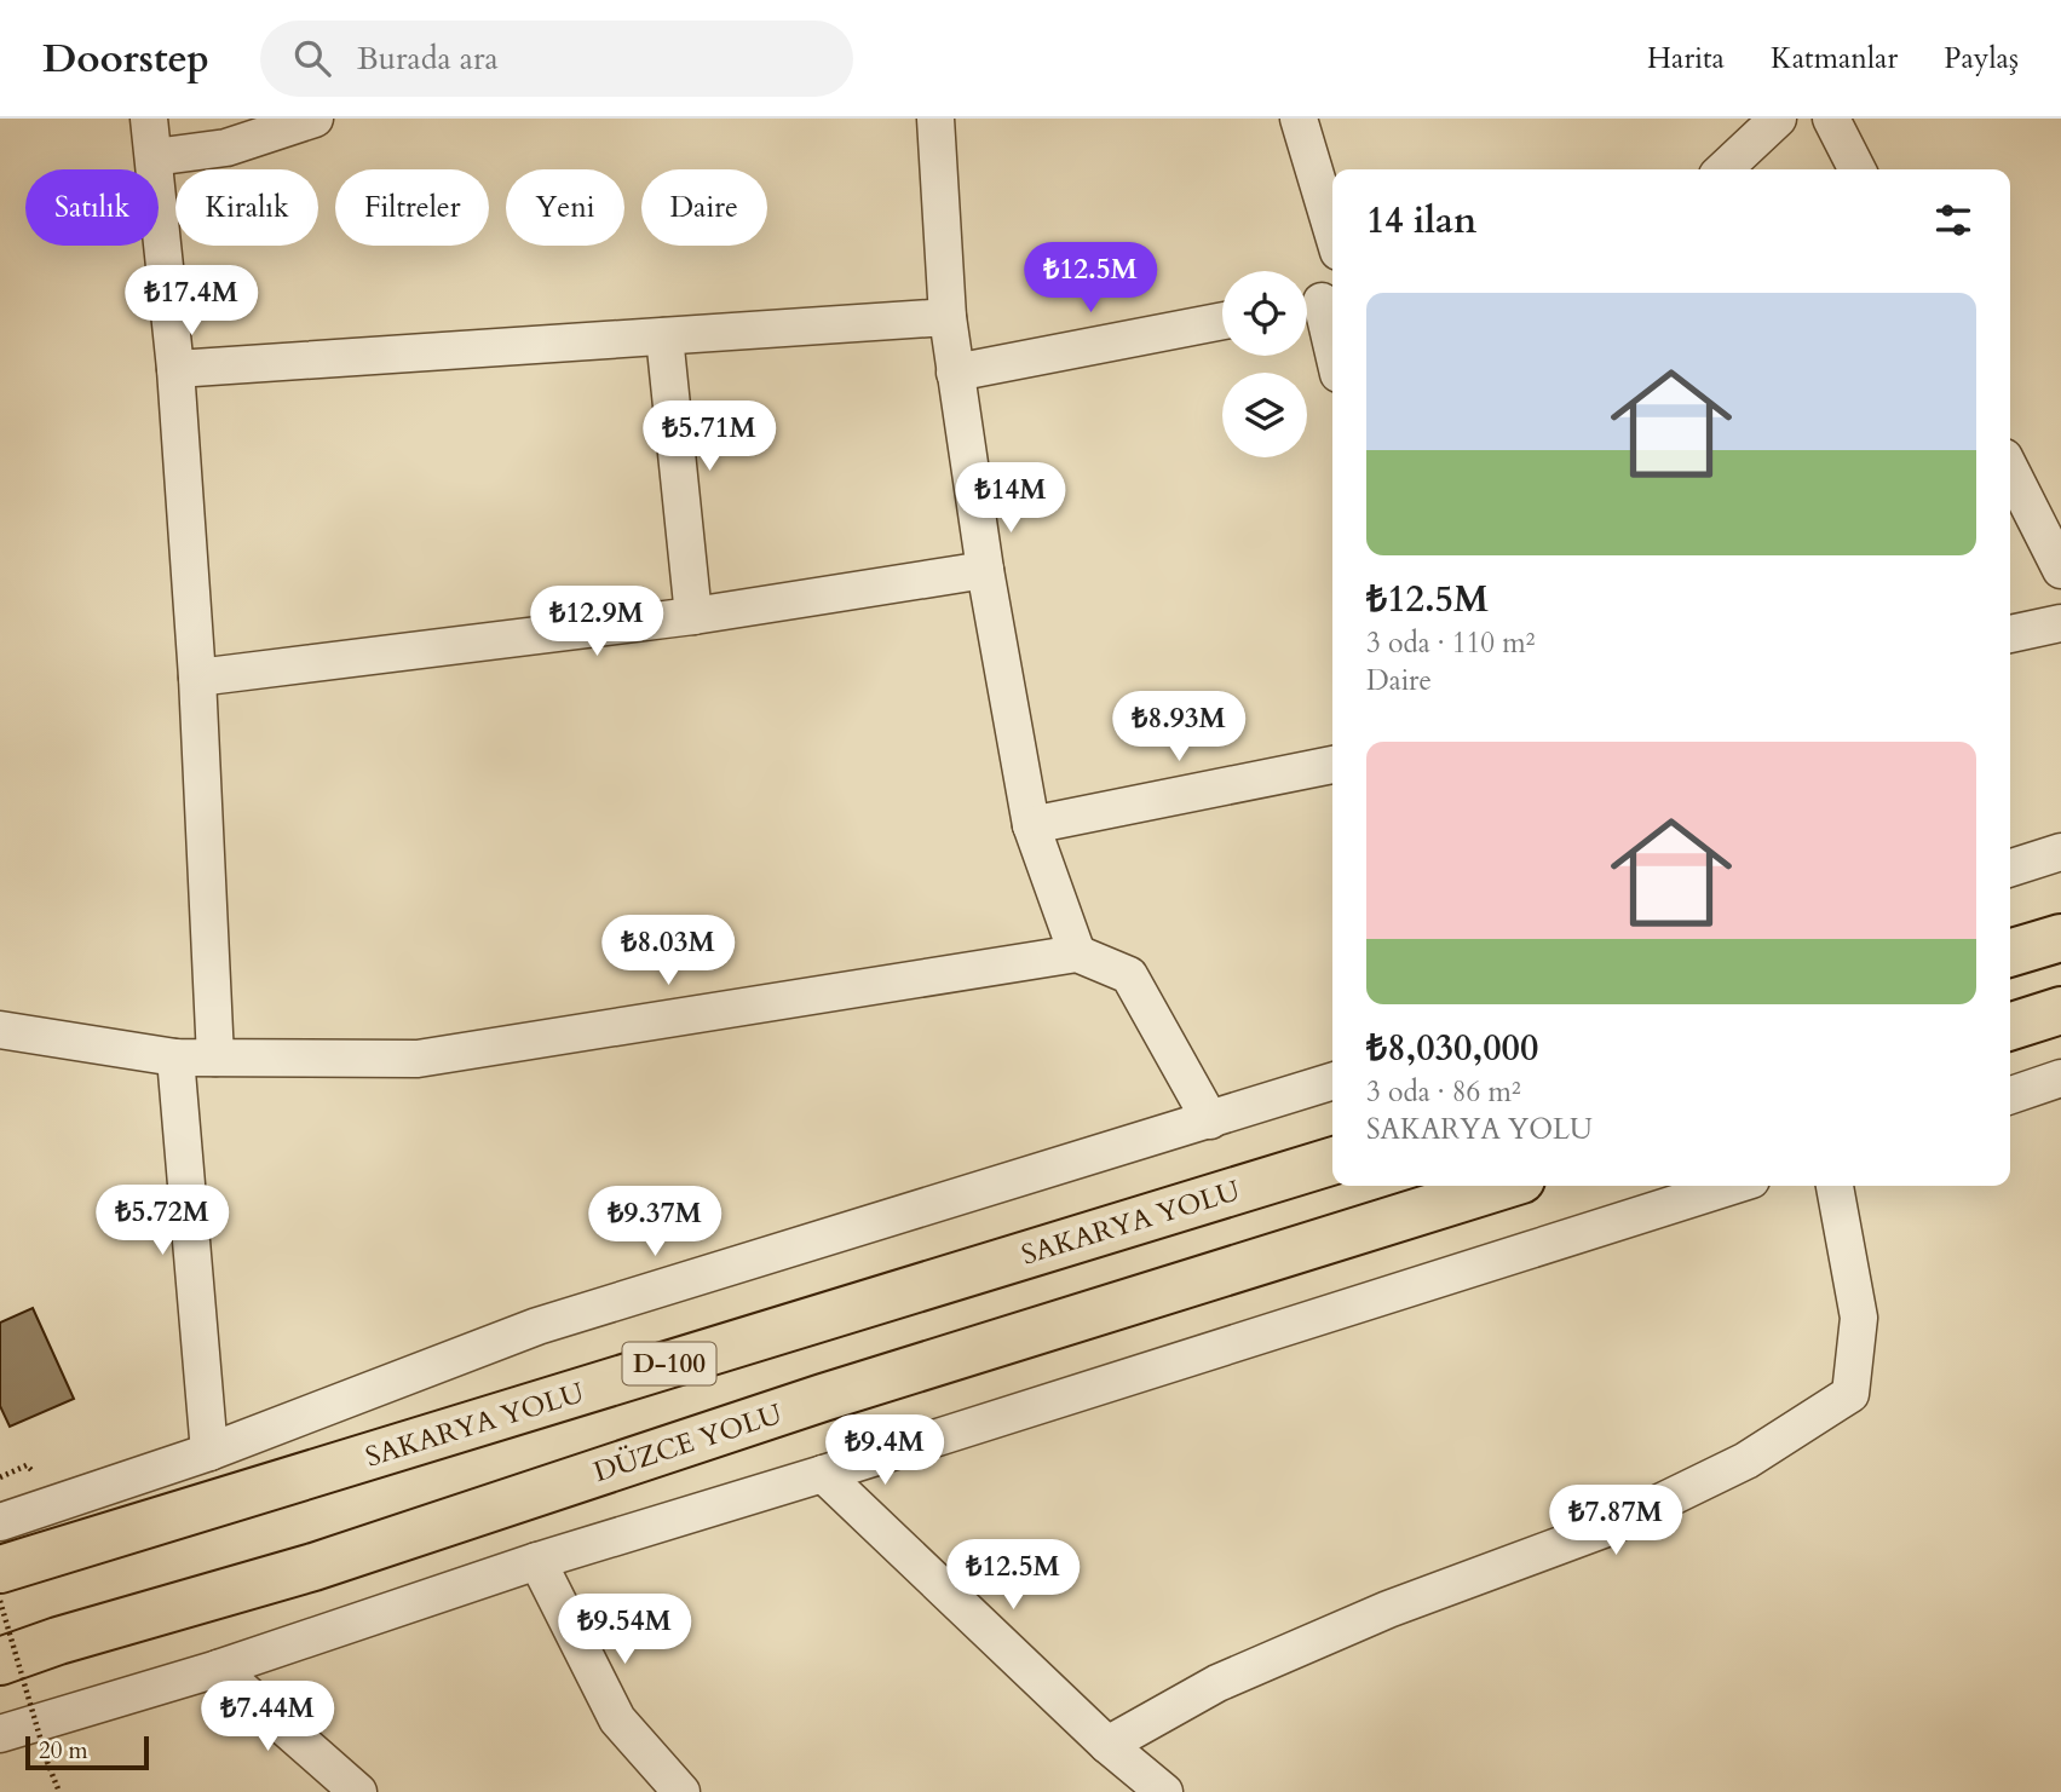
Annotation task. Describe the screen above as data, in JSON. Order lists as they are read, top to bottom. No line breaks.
{"streets":{"highway":["SAKARYA YOLU","D-100","DÜZCE YOLU"]},"scale_bar":"20 m","page":{"header":"Doorstep","search":"Burada ara","nav":["Harita","Katmanlar","Paylaş"],"chip":["Satılık","Kiralık","Filtreler","Yeni","Daire"],"heading":"14 ilan","price":["₺12.5M","₺17.4M","₺5.71M","₺14M","₺12.9M","₺8.93M","₺8.03M","₺5.72M","₺9.37M","₺9.4M","₺7.87M","₺12.5M","₺9.54M","₺7.44M"],"list":[{"name":"₺12.5M","note":"3 oda · 110 m² · Daire"},{"name":"₺8,030,000","note":"3 oda · 86 m² · SAKARYA YOLU"}],"scale":"20 m"}}
